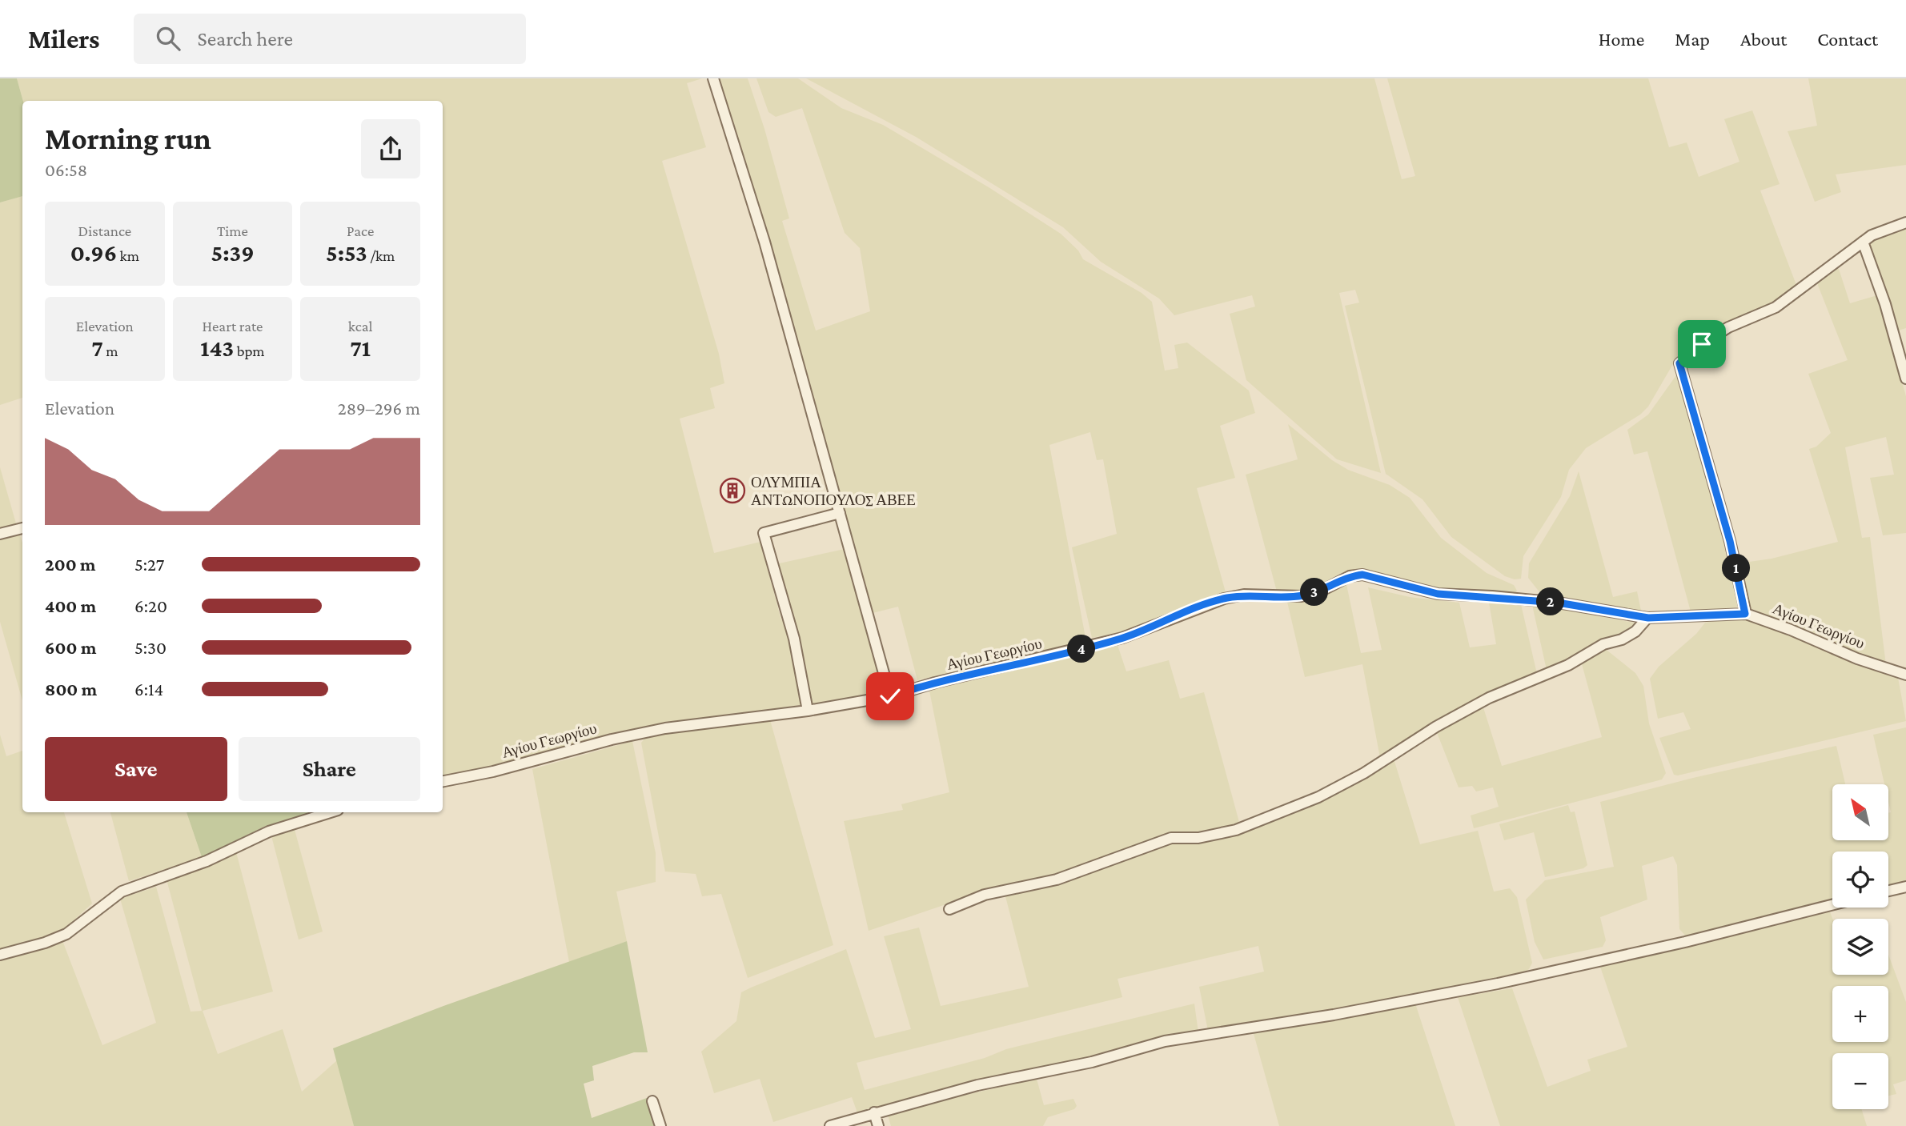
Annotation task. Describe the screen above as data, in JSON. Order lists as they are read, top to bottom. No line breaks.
{"streets":{"street":["Αγίου Γεωργίου"]},"places":{"building":["ΟΛΥΜΠΙΑ ΑΝΤΩΝΟΠΟΥΛΟΣ ΑΒΕΕ"]},"north":"top left","page":{"header":"Milers","search":"Search here","nav":["Home","Map","About","Contact"],"heading":["Morning run","06:58"],"stats":[["Distance","0.96 km"],["Time","5:39"],["Pace","5:53 /km"],["Elevation","7 m"],["Heart rate","143 bpm"],["kcal","71"]],"chart":["Elevation","289–296 m"],"list":[{"name":"200 m","note":"5:27"},{"name":"400 m","note":"6:20"},{"name":"600 m","note":"5:30"},{"name":"800 m","note":"6:14"}],"pins":["1","3","2","4"],"buttons":["Save","Share"],"map_buttons":["+","−"]}}
